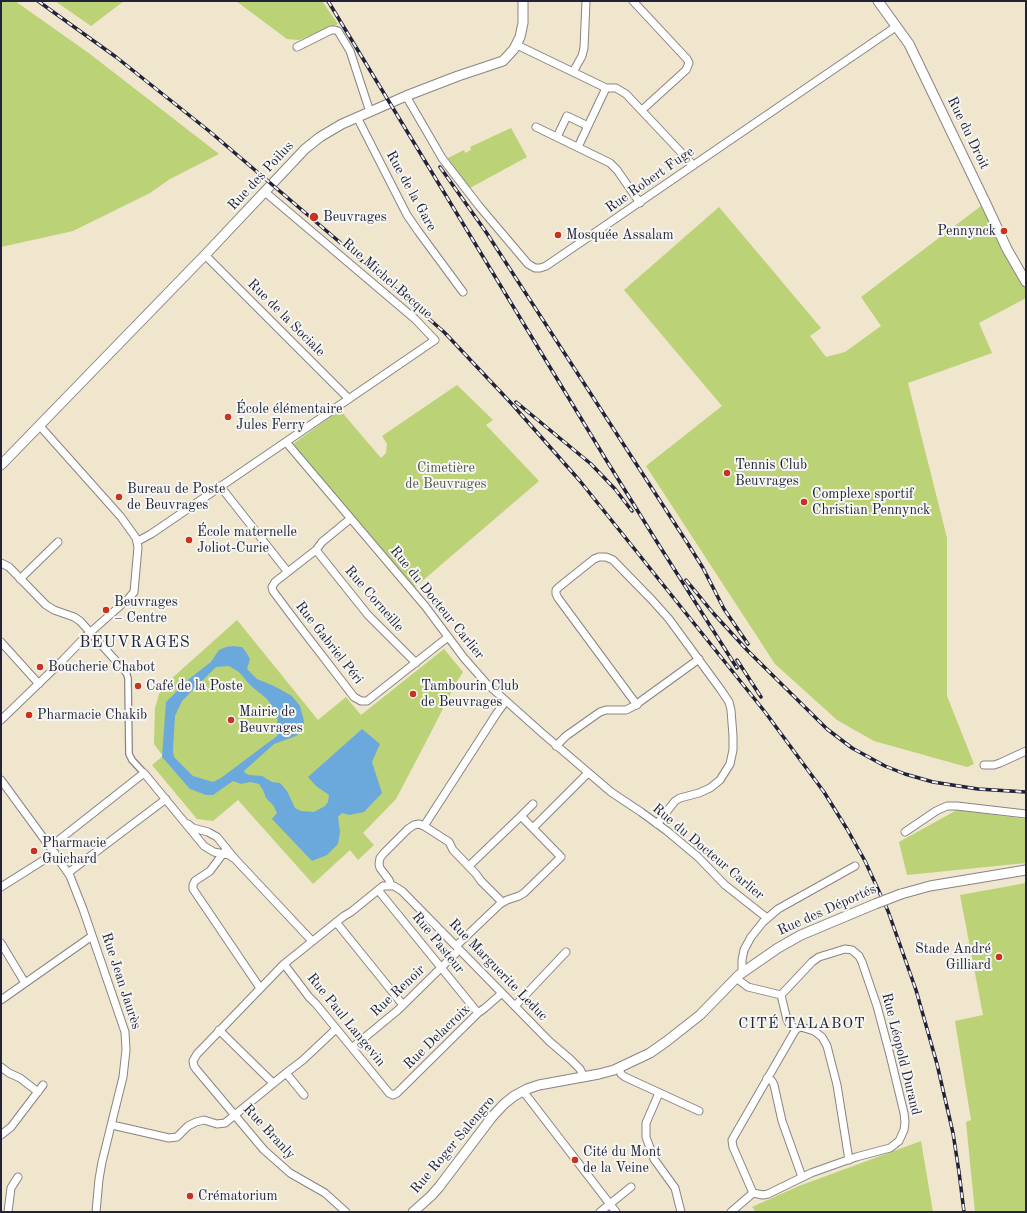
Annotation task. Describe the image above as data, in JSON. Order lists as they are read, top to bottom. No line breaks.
{"streets":{"street":["Rue du Droit","Rue des Poilus","Rue Robert Fuge","Rue de la Gare","Rue Michel Becque","Rue de la Sociale","Rue Corneille","Rue du Docteur Carlier","Rue Gabriel Péri","Rue des Déportés","Rue Pasteur","Rue Marguerite Leduc","Rue Jean Jaurès","Rue Renoir","Rue Paul Langevin","Rue Delacroix","Rue Léopold Durand","Rue Branly","Rue Roger Salengro"]},"crossings":[["Rue du Droit","Rue Robert Fuge"],["Rue des Poilus","Rue Robert Fuge"],["Rue des Poilus","Rue de la Gare"],["Rue des Poilus","Rue Michel Becque"],["Rue des Poilus","Rue de la Sociale"],["Rue Michel Becque","Rue de la Sociale"],["Rue Corneille","Rue Gabriel Péri"],["Rue du Docteur Carlier","Rue Gabriel Péri"],["Rue des Déportés","Rue Marguerite Leduc"],["Rue des Déportés","Rue Roger Salengro"],["Rue Pasteur","Rue Renoir"],["Rue Pasteur","Rue Delacroix"],["Rue Marguerite Leduc","Rue Renoir"],["Rue Marguerite Leduc","Rue Delacroix"],["Rue Marguerite Leduc","Rue Roger Salengro"],["Rue Renoir","Rue Paul Langevin"],["Rue Paul Langevin","Rue Delacroix"]],"districts":["BEUVRAGES","CITÉ TALABOT"],"parks":["Cimetière de Beuvrages"],"places":["Beuvrages","Pennynck","Mosquée Assalam","École élémentaire Jules Ferry","Tennis Club Beuvrages","Bureau de Poste de Beuvrages","Complexe sportif Christian Pennynck","École maternelle Joliot-Curie","Beuvrages – Centre","Boucherie Chabot","Café de la Poste","Tambourin Club de Beuvrages","Pharmacie Chakib","Mairie de Beuvrages","Pharmacie Guichard","Stade André Gilliard","Cité du Mont de la Veine","Crématorium"]}
